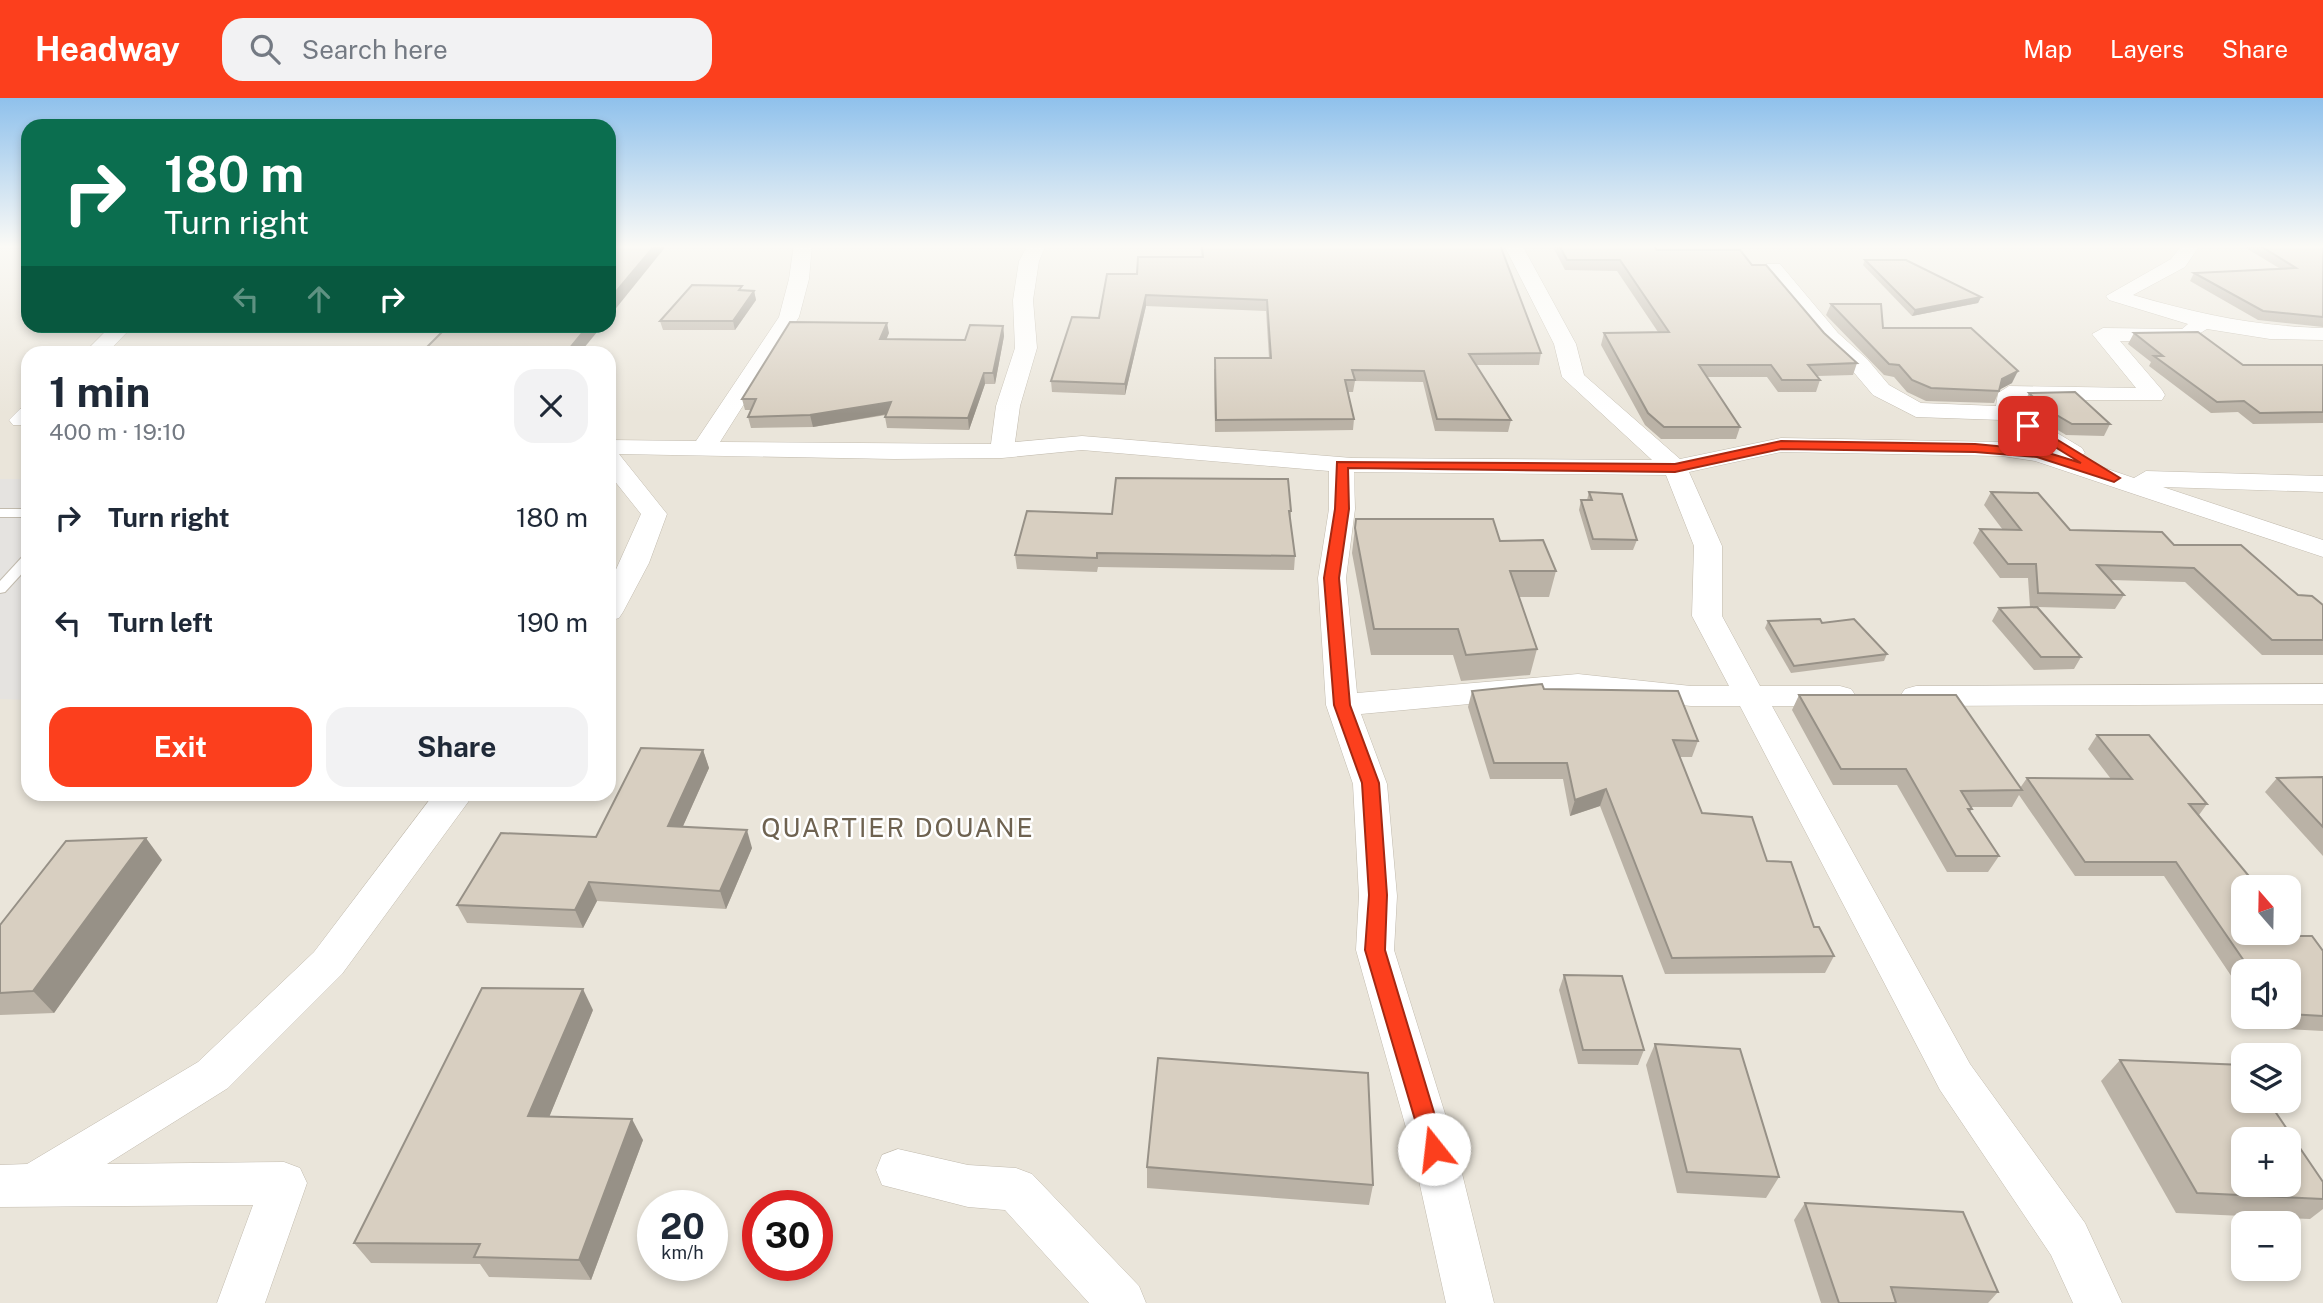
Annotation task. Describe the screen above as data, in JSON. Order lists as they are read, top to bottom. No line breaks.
{"districts":["QUARTIER DOUANE"],"north":"top","page":{"header":"Headway","search":"Search here","nav":["Map","Layers","Share"],"turn":["180 m","Turn right"],"heading":["1 min","400 m · 19:10"],"list":[{"name":"Turn right","value":"180 m"},{"name":"Turn left","value":"190 m"}],"buttons":["Exit","Share"],"map_buttons":["+","−"],"speed":"20 km/h","limit":"30"}}
